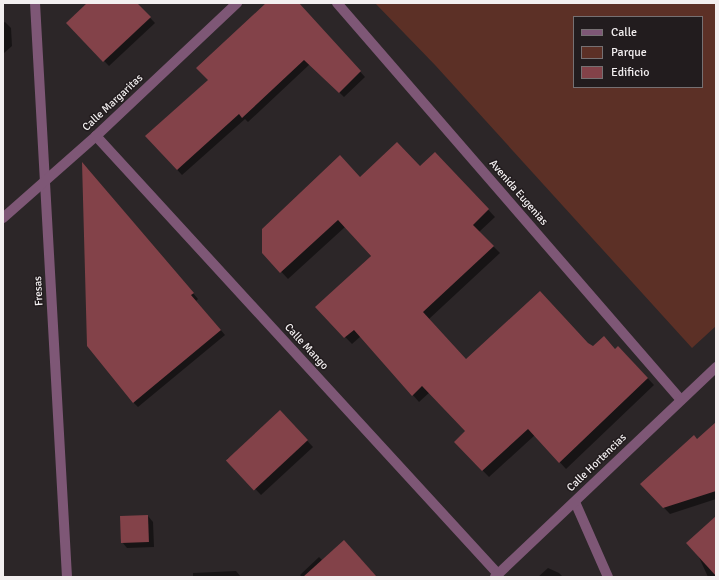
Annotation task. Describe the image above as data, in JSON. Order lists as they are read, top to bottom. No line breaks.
{"streets":{"street":["Calle Margaritas","Avenida Eugenias","Fresas","Calle Mango","Calle Hortencias"]},"crossings":[["Calle Margaritas","Fresas"],["Calle Margaritas","Calle Mango"],["Avenida Eugenias","Calle Hortencias"],["Calle Mango","Calle Hortencias"]],"legend":["Calle","Parque","Edificio"]}
